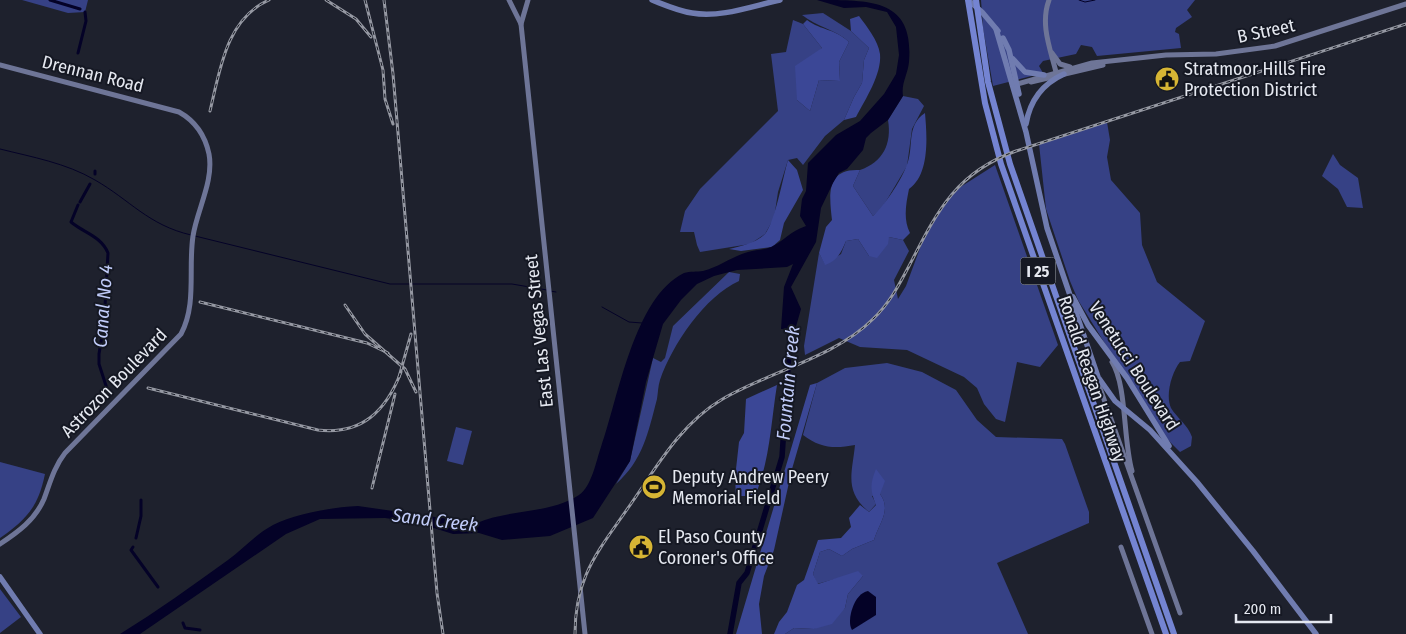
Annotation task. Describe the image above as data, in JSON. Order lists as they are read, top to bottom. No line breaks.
{"streets":{"highway":["I 25","Ronald Reagan Highway"],"main road":["Venetucci Boulevard"],"street":["B Street","Drennan Road","East Las Vegas Street","Astrozon Boulevard"]},"crossings":[["B Street","Venetucci Boulevard"],["Drennan Road","Astrozon Boulevard"]],"water":["Canal No 4","Fountain Creek","Sand Creek"],"places":{"public building":["Stratmoor Hills Fire Protection District","El Paso County Coroner's Office"],"sports":["Deputy Andrew Peery Memorial Field"]},"scale_bar":"200 m"}
